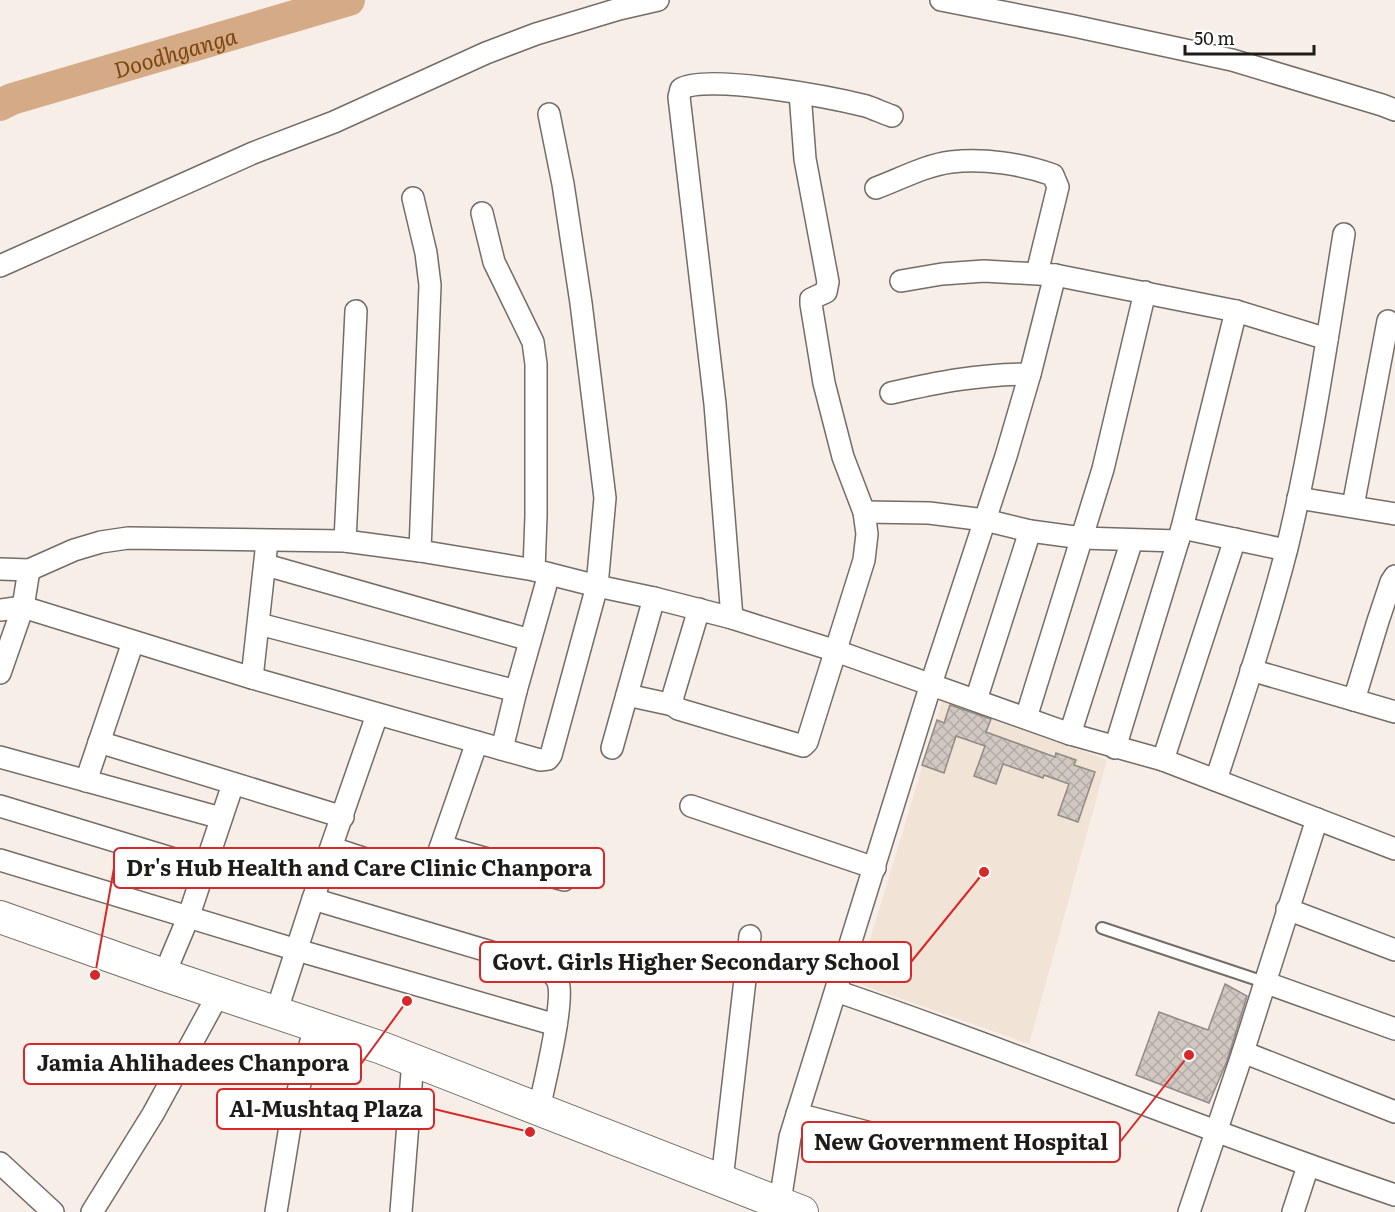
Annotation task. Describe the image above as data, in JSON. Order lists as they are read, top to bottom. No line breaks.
{"water":["Doodhganga"],"places":["Govt. Girls Higher Secondary School","Dr's Hub Health and Care Clinic Chanpora","Jamia Ahlihadees Chanpora","New Government Hospital","Al-Mushtaq Plaza"],"scale_bar":"50 m"}
